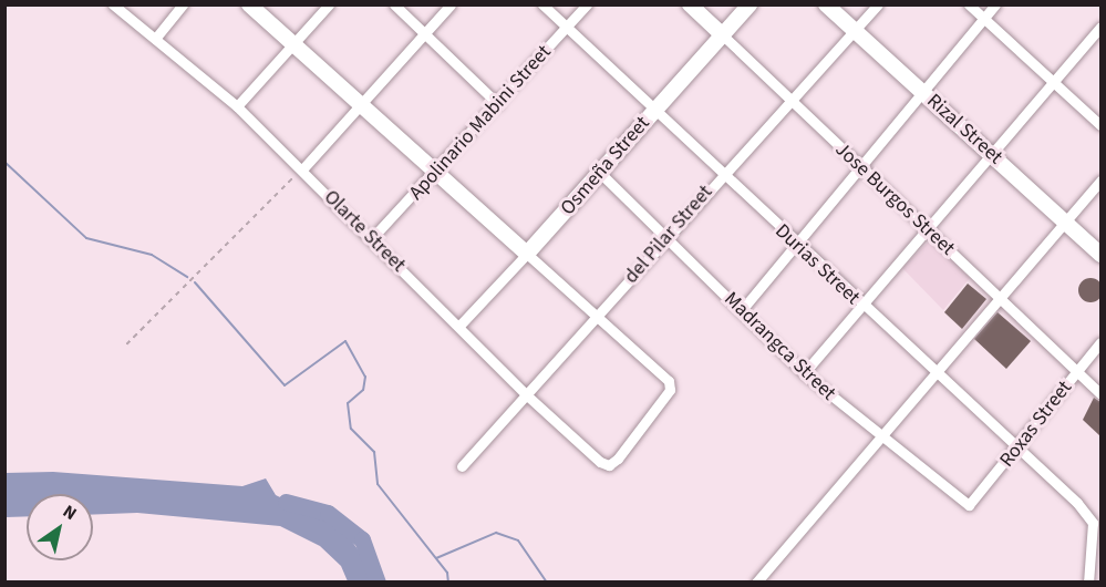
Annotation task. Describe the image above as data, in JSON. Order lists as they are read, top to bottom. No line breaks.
{"streets":{"street":["Apolinario Mabini Street","Rizal Street","Osmeña Street","Jose Burgos Street","Olarte Street","del Pilar Street","Durias Street","Madrangca Street","Roxas Street"]},"crossings":[["Apolinario Mabini Street","Olarte Street"],["Apolinario Mabini Street","Durias Street"],["Rizal Street","del Pilar Street"],["Osmeña Street","Jose Burgos Street"],["Osmeña Street","Olarte Street"],["Osmeña Street","Durias Street"],["Osmeña Street","Madrangca Street"],["Jose Burgos Street","del Pilar Street"],["Jose Burgos Street","Roxas Street"],["Olarte Street","del Pilar Street"],["del Pilar Street","Durias Street"],["del Pilar Street","Madrangca Street"],["Durias Street","Roxas Street"],["Madrangca Street","Roxas Street"]],"north":"top right"}
